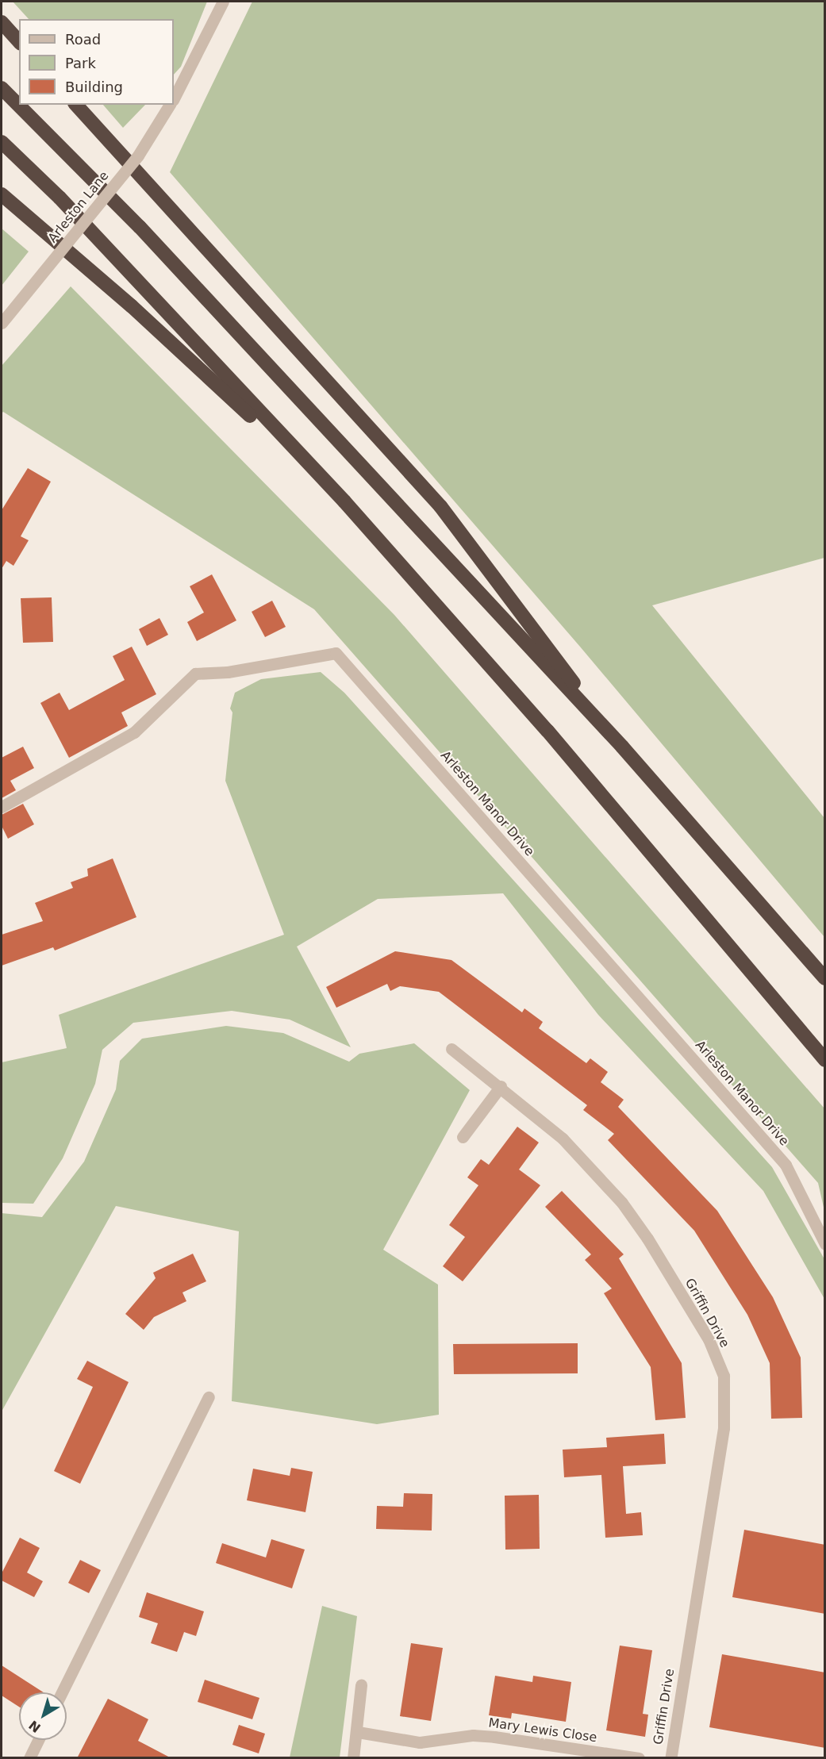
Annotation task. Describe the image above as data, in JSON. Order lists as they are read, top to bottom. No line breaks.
{"streets":{"street":["Arleston Lane","Arleston Manor Drive","Griffin Drive","Mary Lewis Close"]},"legend":["Road","Park","Building"],"north":"bottom left"}
